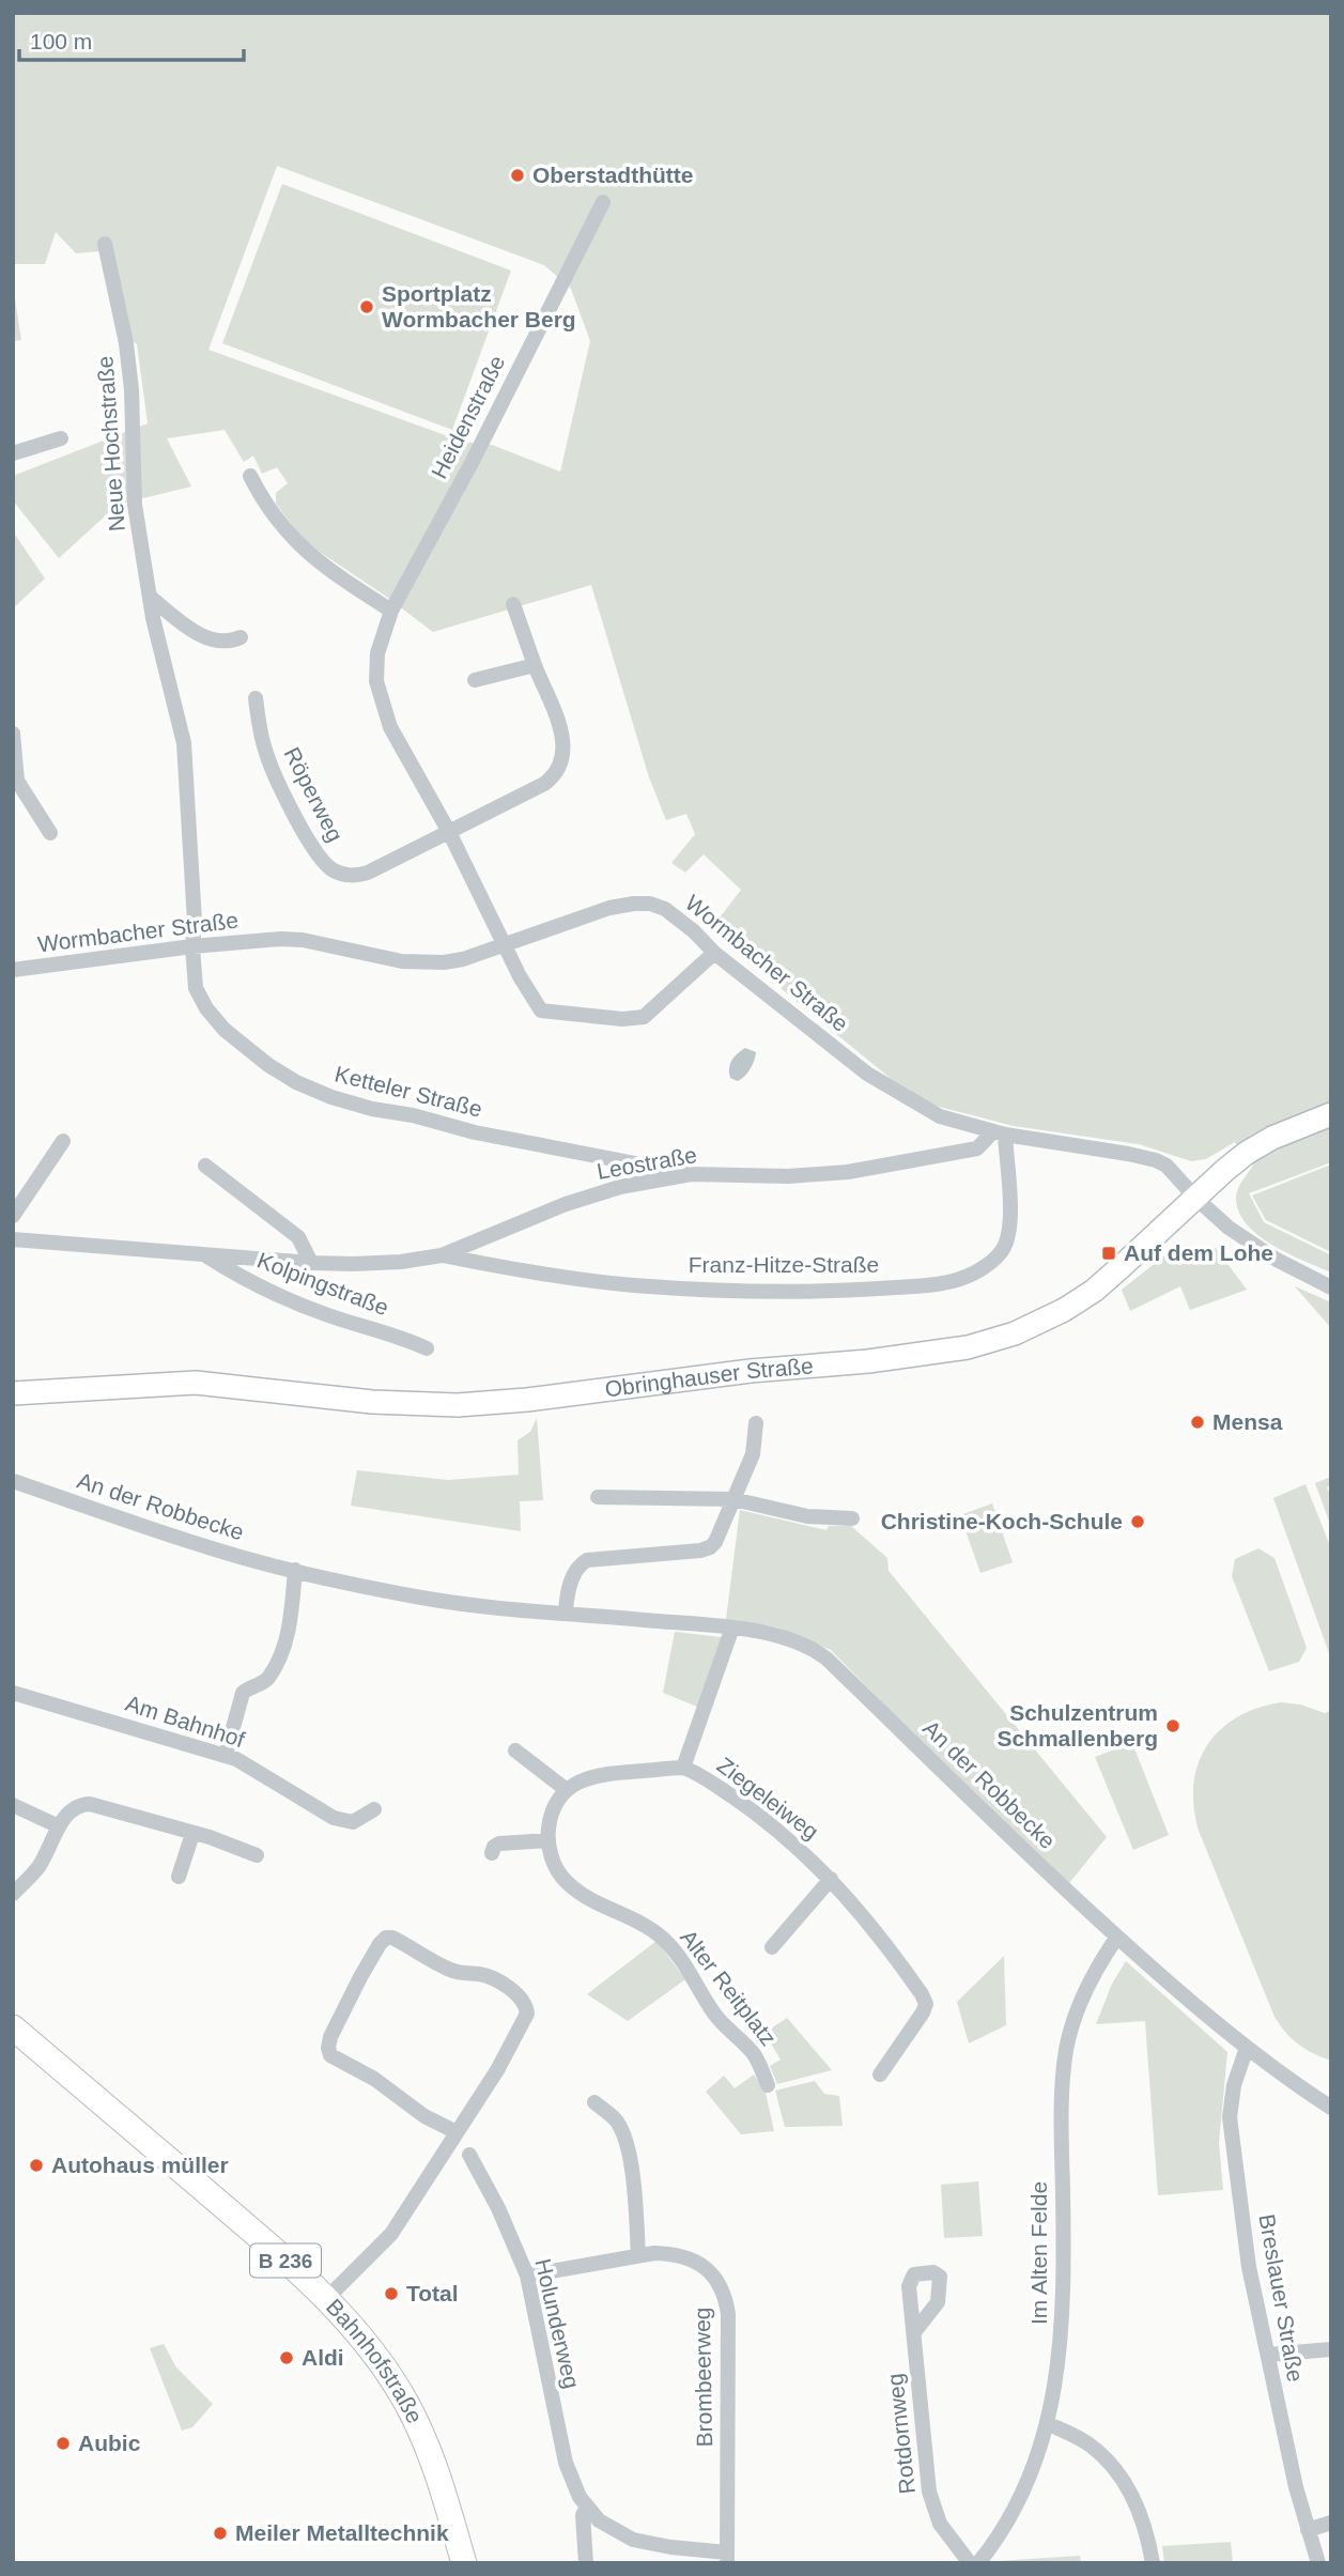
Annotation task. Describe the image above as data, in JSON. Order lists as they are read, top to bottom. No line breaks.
{"streets":{"main road":["B 236","Bahnhofstraße"],"street":["Heidenstraße","Neue Hochstraße","Röperweg","Wormbacher Straße","Ketteler Straße","Leostraße","Franz-Hitze-Straße","Kolpingstraße","Obringhauser Straße","An der Robbecke","Am Bahnhof","Ziegeleiweg","Alter Reitplatz","Im Alten Felde","Breslauer Straße","Holunderweg","Brombeerweg","Rotdornweg"]},"crossings":[["Heidenstraße","Röperweg"],["Heidenstraße","Wormbacher Straße"],["Neue Hochstraße","Wormbacher Straße"],["Neue Hochstraße","Ketteler Straße"],["Wormbacher Straße","Ketteler Straße"],["Wormbacher Straße","Leostraße"],["Wormbacher Straße","Franz-Hitze-Straße"],["Wormbacher Straße","Obringhauser Straße"],["Ketteler Straße","Leostraße"],["Leostraße","Franz-Hitze-Straße"],["Leostraße","Kolpingstraße"],["An der Robbecke","Ziegeleiweg"],["An der Robbecke","Im Alten Felde"],["An der Robbecke","Breslauer Straße"],["Holunderweg","Brombeerweg"]],"places":{"other":["Oberstadthütte","Sportplatz Wormbacher Berg","Mensa","Christine-Koch-Schule","Schulzentrum Schmallenberg","Autohaus müller","Total","Aldi","Aubic","Meiler Metalltechnik"],"transit":["Auf dem Lohe"]},"scale_bar":"100 m"}
